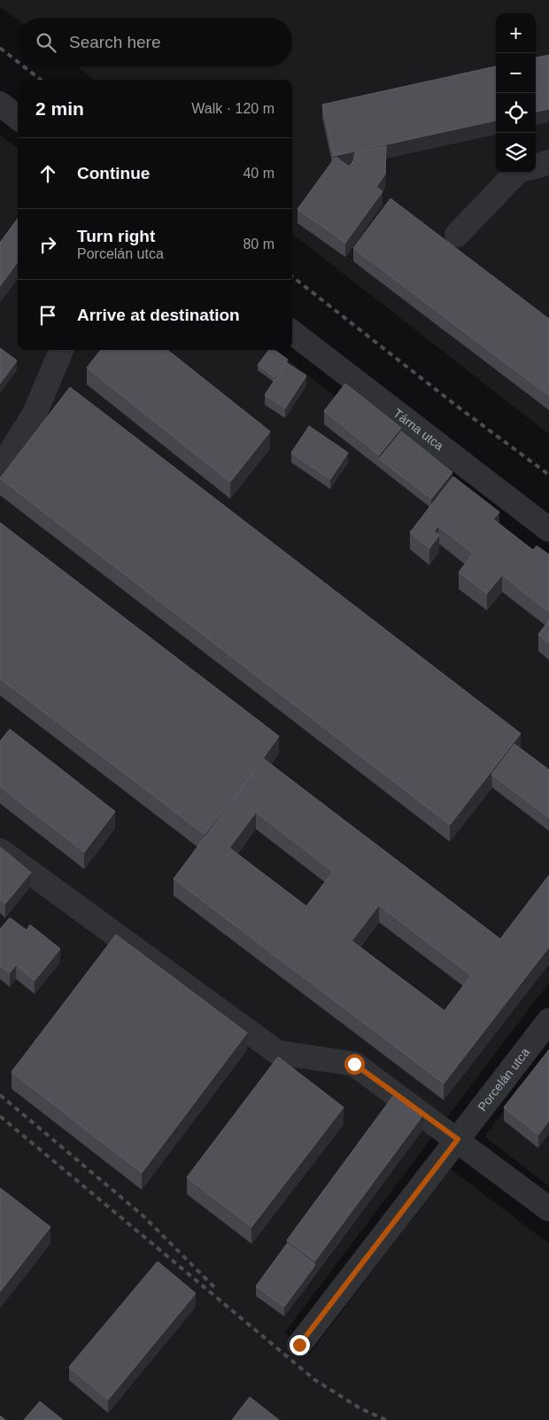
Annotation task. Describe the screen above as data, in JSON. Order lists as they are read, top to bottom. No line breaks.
{"streets":{"street":["Tárna utca","Porcelán utca"]},"page":{"map_buttons":["+","−"],"search":"Search here","heading":["2 min","Walk · 120 m"],"list":[["Continue","40 m"],["Turn right","Porcelán utca","80 m"],"Arrive at destination"]}}
